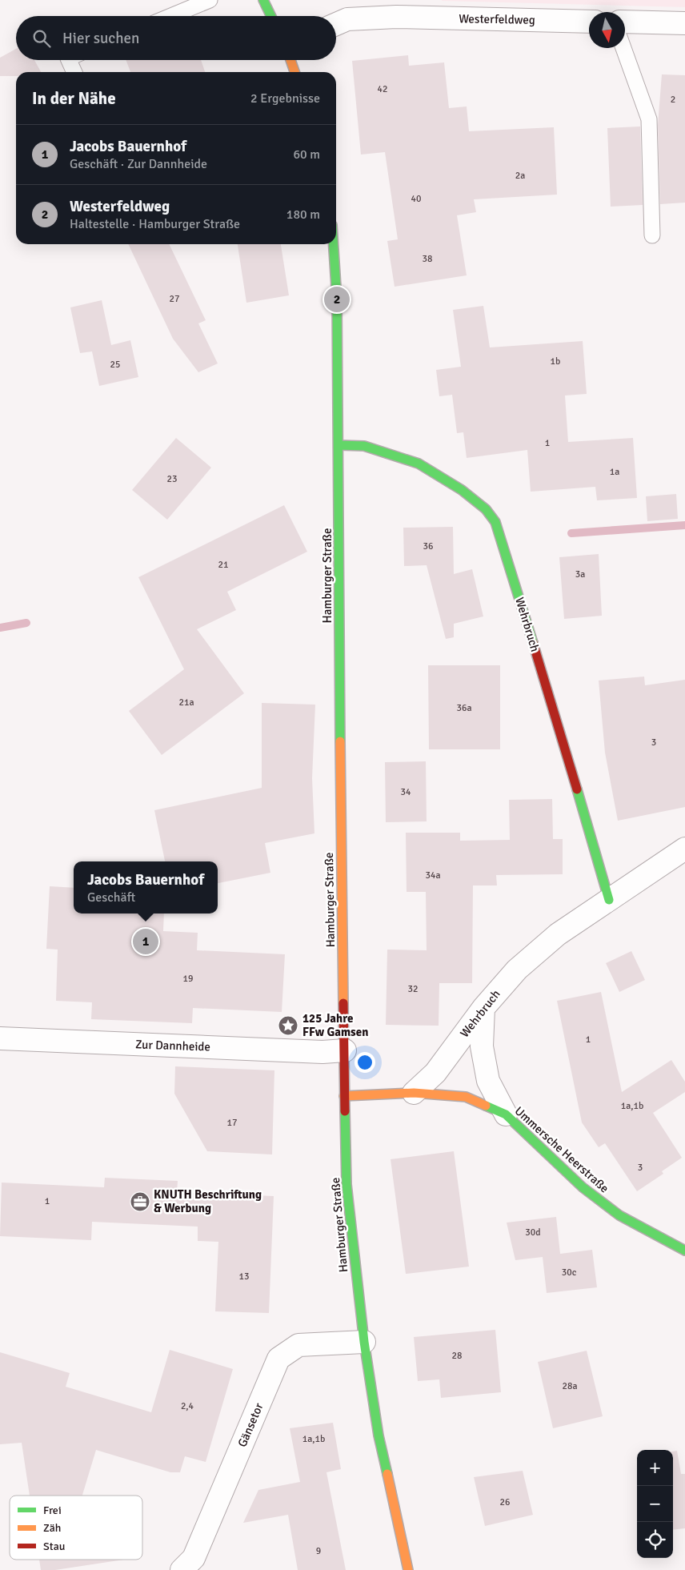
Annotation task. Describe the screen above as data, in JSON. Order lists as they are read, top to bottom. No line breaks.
{"streets":{"street":["Westerfeldweg","Hamburger Straße","Wehrbruch","Zur Dannheide","Ummersche Heerstraße","Gänsetor"]},"crossings":[["Hamburger Straße","Wehrbruch"],["Hamburger Straße","Zur Dannheide"],["Hamburger Straße","Gänsetor"],["Wehrbruch","Ummersche Heerstraße"]],"places":{"place":["125 Jahre FFw Gamsen"],"office":["KNUTH Beschriftung & Werbung"]},"house_numbers":["42","2","2a","40","38","27","1b","25","1","1a","23","36","21","3a","21a","36a","3","34","34a","19","32","1","1a,1b","17","3","1","30d","30c","13","28","28a","2,4","1a,1b","26","9"],"legend":["Frei","Zäh","Stau"],"north":"bottom","page":{"search":"Hier suchen","heading":["In der Nähe","2 Ergebnisse"],"list":[{"mark":"1","name":"Jacobs Bauernhof","note":"Geschäft · Zur Dannheide","value":"60 m"},{"mark":"2","name":"Westerfeldweg","note":"Haltestelle · Hamburger Straße","value":"180 m"}],"pins":["2","1"],"popup":["Jacobs Bauernhof","Geschäft"],"map_buttons":["+","−"]}}
